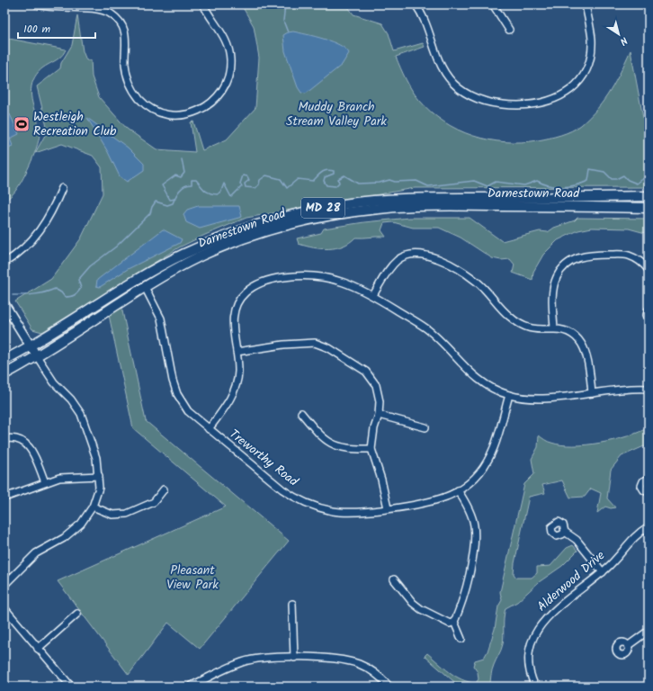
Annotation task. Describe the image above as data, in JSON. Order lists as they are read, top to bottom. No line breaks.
{"streets":{"main road":["Darnestown Road","MD 28"],"street":["Treworthy Road","Alderwood Drive"]},"crossings":[["Darnestown Road","Treworthy Road"]],"parks":["Muddy Branch Stream Valley Park","Pleasant View Park"],"places":{"sports":["Westleigh Recreation Club"]},"scale_bar":"100 m","north":"bottom right"}
